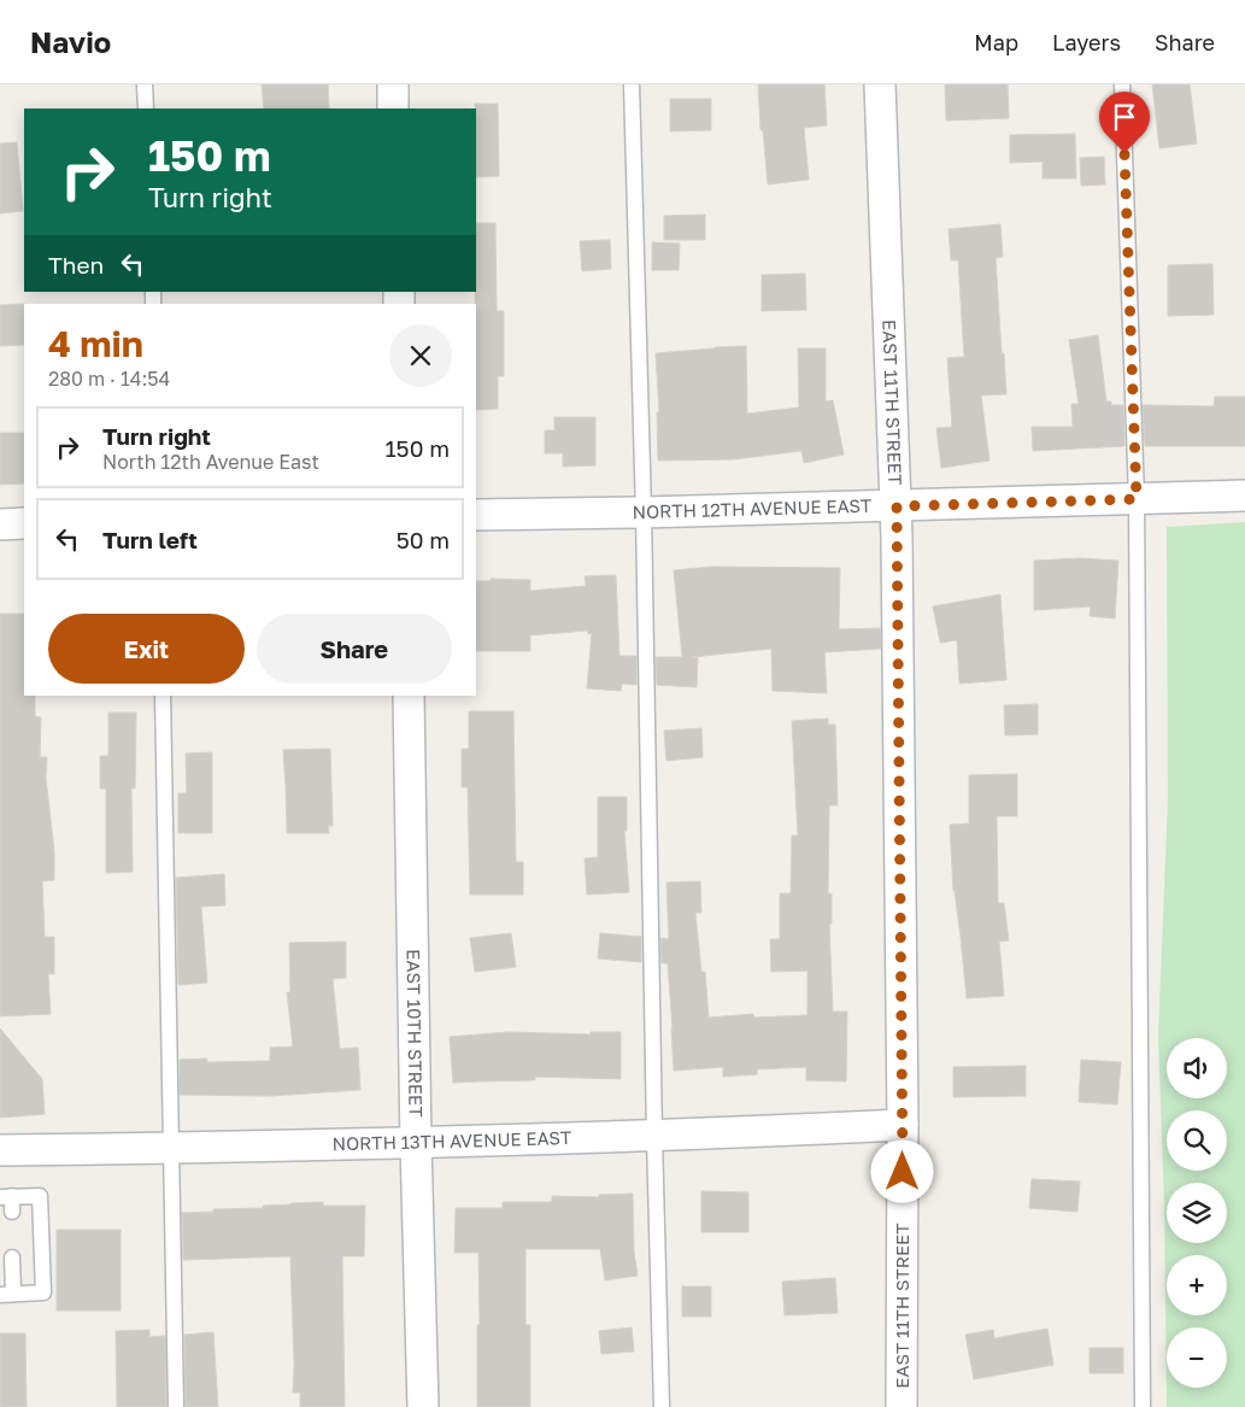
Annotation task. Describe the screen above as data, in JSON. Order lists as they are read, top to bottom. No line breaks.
{"streets":{"street":["EAST 11TH STREET","NORTH 12TH AVENUE EAST","EAST 10TH STREET","NORTH 13TH AVENUE EAST"]},"crossings":[["EAST 11TH STREET","NORTH 12TH AVENUE EAST"],["EAST 11TH STREET","NORTH 13TH AVENUE EAST"],["EAST 10TH STREET","NORTH 13TH AVENUE EAST"]],"page":{"header":"Navio","nav":["Map","Layers","Share"],"turn":["150 m","Turn right"],"then":"Then","heading":["4 min","280 m · 14:54"],"list":[{"name":"Turn right","note":"North 12th Avenue East","value":"150 m"},{"name":"Turn left","value":"50 m"}],"buttons":["Exit","Share"],"map_buttons":["+","−"]}}
